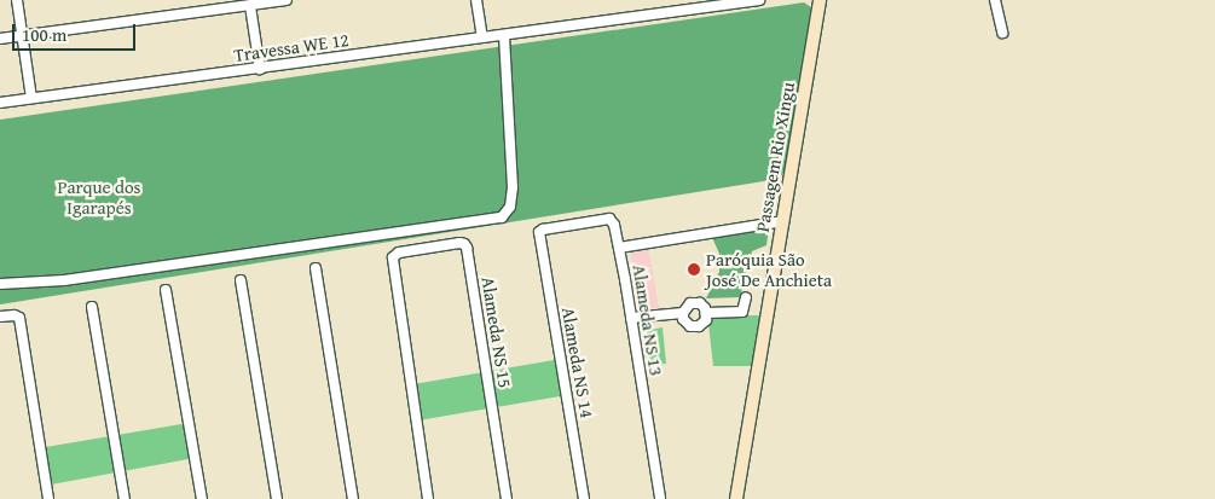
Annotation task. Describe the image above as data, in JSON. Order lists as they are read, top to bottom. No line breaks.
{"streets":{"main road":["Passagem Rio Xingu"],"street":["Travessa WE 12","Alameda NS 13","Alameda NS 15","Alameda NS 14"]},"crossings":[["Alameda NS 13","Alameda NS 14"]],"parks":["Parque dos Igarapés"],"places":["Paróquia São José De Anchieta"],"scale_bar":"100 m"}
